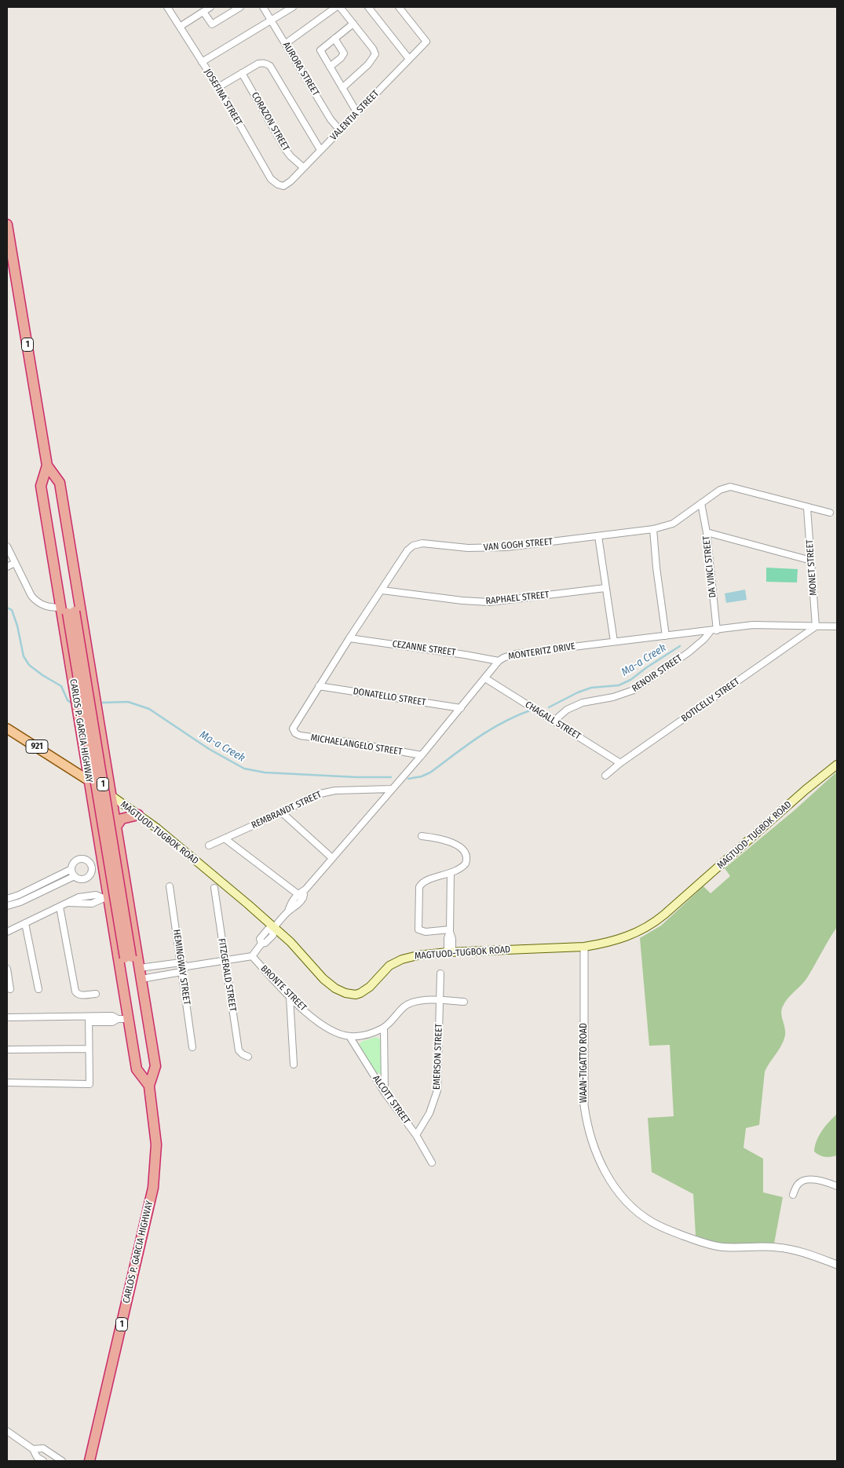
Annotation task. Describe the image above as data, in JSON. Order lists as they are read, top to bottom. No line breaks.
{"streets":{"highway":["1","CARLOS P. GARCIA HIGHWAY"],"main road":["921","MAGTUOD-TUGBOK ROAD"],"street":["AURORA STREET","JOSEFINA STREET","VALENTIA STREET","CORAZON STREET","VAN GOGH STREET","DA VINCI STREET","MONET STREET","RAPHAEL STREET","CEZANNE STREET","MONTERITZ DRIVE","RENOIR STREET","DONATELLO STREET","BOTICELLY STREET","CHAGALL STREET","MICHAELANGELO STREET","REMBRANDT STREET","HEMINGWAY STREET","FITZGERALD STREET","BRONTE STREET","EMERSON STREET","WAAN-TIGATTO ROAD","ALCOTT STREET"]},"crossings":[["AURORA STREET","VALENTIA STREET"],["JOSEFINA STREET","VALENTIA STREET"],["VALENTIA STREET","CORAZON STREET"],["VAN GOGH STREET","DA VINCI STREET"],["VAN GOGH STREET","MONET STREET"],["VAN GOGH STREET","RAPHAEL STREET"],["VAN GOGH STREET","CEZANNE STREET"],["VAN GOGH STREET","DONATELLO STREET"],["VAN GOGH STREET","MICHAELANGELO STREET"],["DA VINCI STREET","MONTERITZ DRIVE"],["DA VINCI STREET","RENOIR STREET"],["MONET STREET","MONTERITZ DRIVE"],["MONET STREET","BOTICELLY STREET"],["CEZANNE STREET","MONTERITZ DRIVE"],["MONTERITZ DRIVE","RENOIR STREET"],["MONTERITZ DRIVE","DONATELLO STREET"],["MONTERITZ DRIVE","BOTICELLY STREET"],["MONTERITZ DRIVE","CHAGALL STREET"],["MONTERITZ DRIVE","MICHAELANGELO STREET"],["MONTERITZ DRIVE","REMBRANDT STREET"],["RENOIR STREET","CHAGALL STREET"],["BOTICELLY STREET","CHAGALL STREET"],["CARLOS P. GARCIA HIGHWAY","921"],["CARLOS P. GARCIA HIGHWAY","MAGTUOD-TUGBOK ROAD"],["MAGTUOD-TUGBOK ROAD","WAAN-TIGATTO ROAD"],["BRONTE STREET","EMERSON STREET"],["BRONTE STREET","ALCOTT STREET"],["EMERSON STREET","ALCOTT STREET"]],"water":["Ma-a Creek"]}
